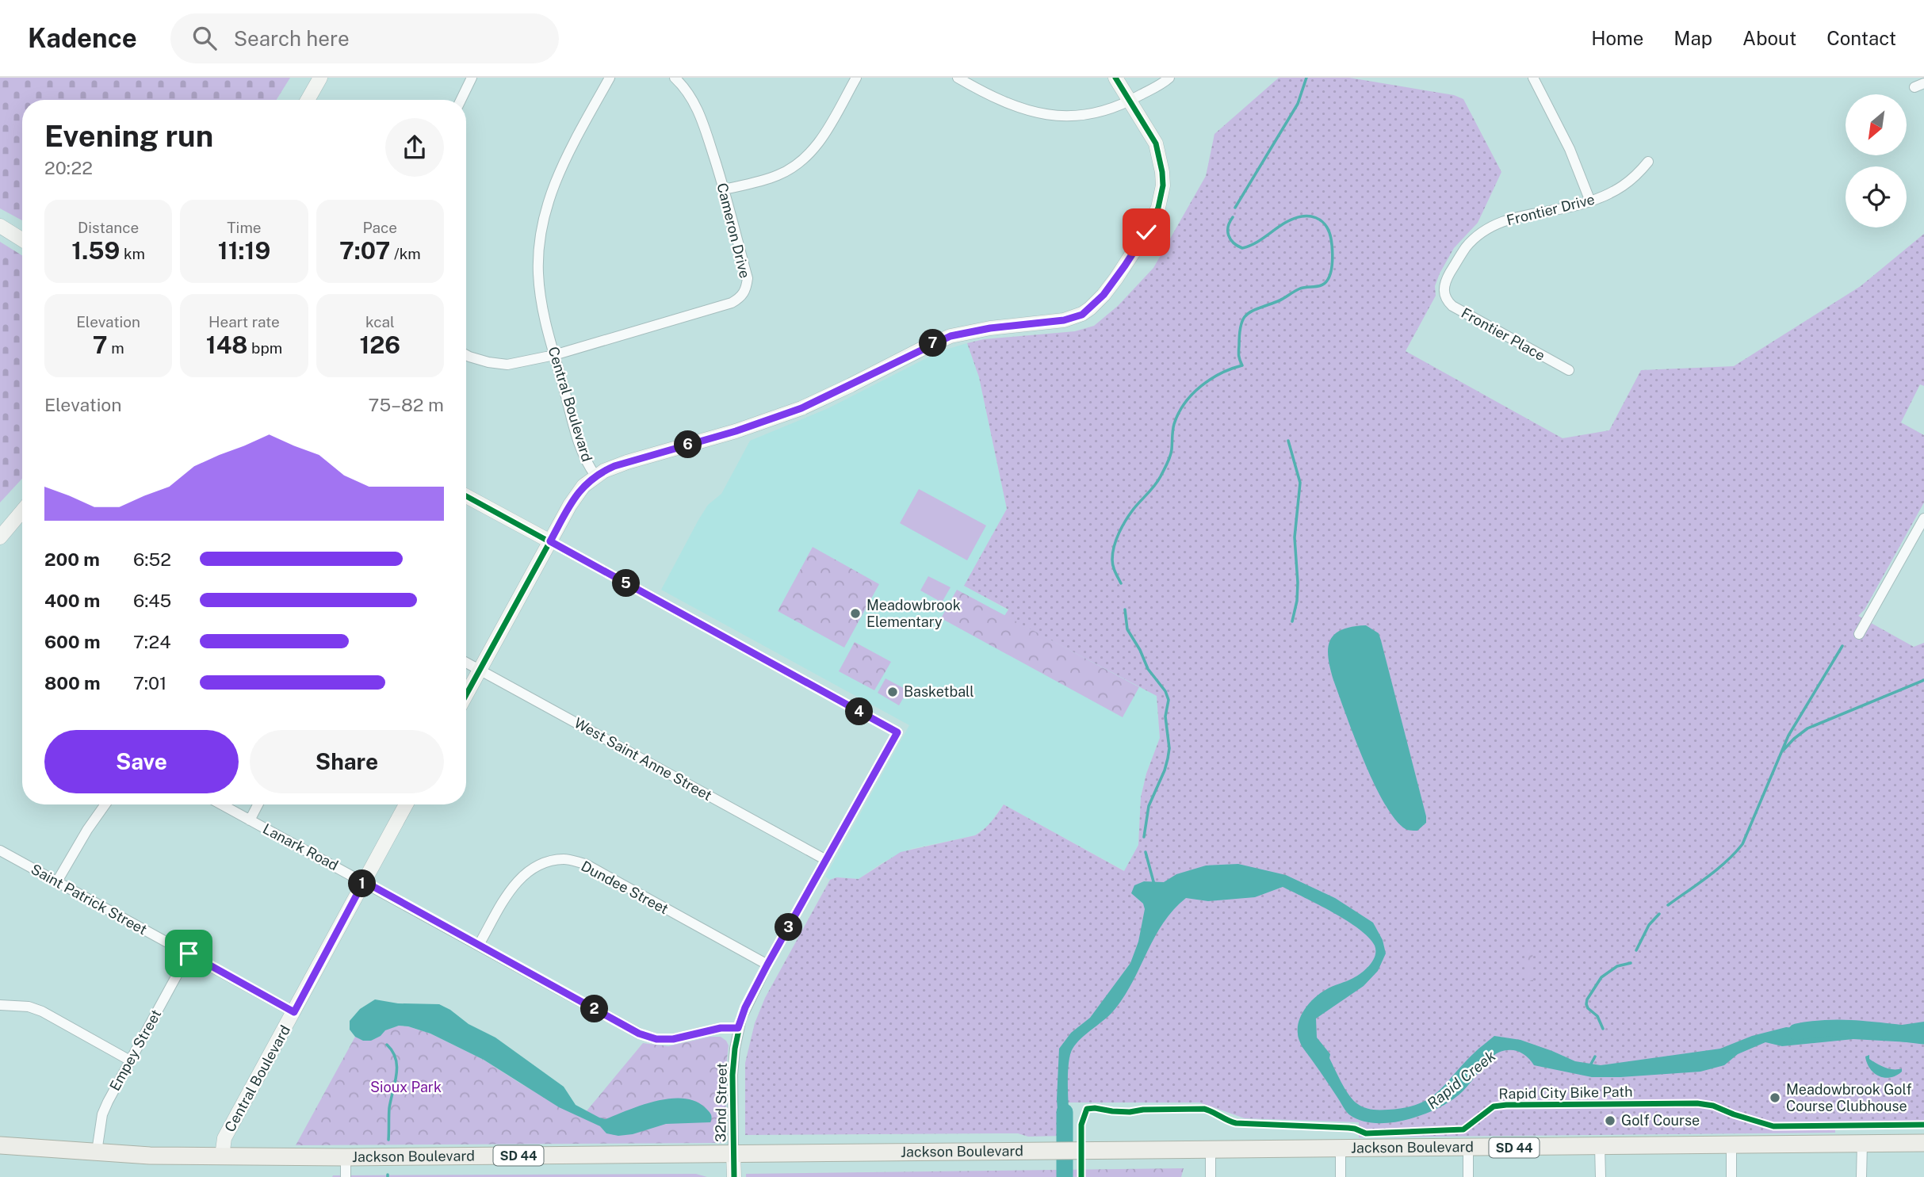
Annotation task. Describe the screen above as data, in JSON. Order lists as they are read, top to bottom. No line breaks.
{"streets":{"main road":["SD 44","Jackson Boulevard"],"street":["Frontier Drive","Cameron Drive","Frontier Place","Central Boulevard","West Saint Anne Street","Lanark Road","Dundee Street","Saint Patrick Street","Empey Street","32nd Street"],"cycle path":["Rapid City Bike Path"]},"crossings":[["Frontier Drive","Frontier Place"],["Cameron Drive","Central Boulevard"],["Central Boulevard","West Saint Anne Street"],["Central Boulevard","Lanark Road"],["Central Boulevard","Saint Patrick Street"],["Central Boulevard","32nd Street"],["Central Boulevard","Jackson Boulevard"],["West Saint Anne Street","32nd Street"],["Lanark Road","Dundee Street"],["Lanark Road","32nd Street"],["Dundee Street","32nd Street"],["Saint Patrick Street","Empey Street"],["Empey Street","Jackson Boulevard"],["32nd Street","Jackson Boulevard"]],"water":["Rapid Creek"],"parks":["Sioux Park"],"places":["Meadowbrook Elementary","Basketball","Meadowbrook Golf Course Clubhouse","Golf Course"],"north":"bottom left","page":{"header":"Kadence","search":"Search here","nav":["Home","Map","About","Contact"],"heading":["Evening run","20:22"],"stats":[["Distance","1.59 km"],["Time","11:19"],["Pace","7:07 /km"],["Elevation","7 m"],["Heart rate","148 bpm"],["kcal","126"]],"pins":["7","6","5","4","1","3","2"],"chart":["Elevation","75–82 m"],"list":[{"name":"200 m","note":"6:52"},{"name":"400 m","note":"6:45"},{"name":"600 m","note":"7:24"},{"name":"800 m","note":"7:01"}],"buttons":["Save","Share"]}}
